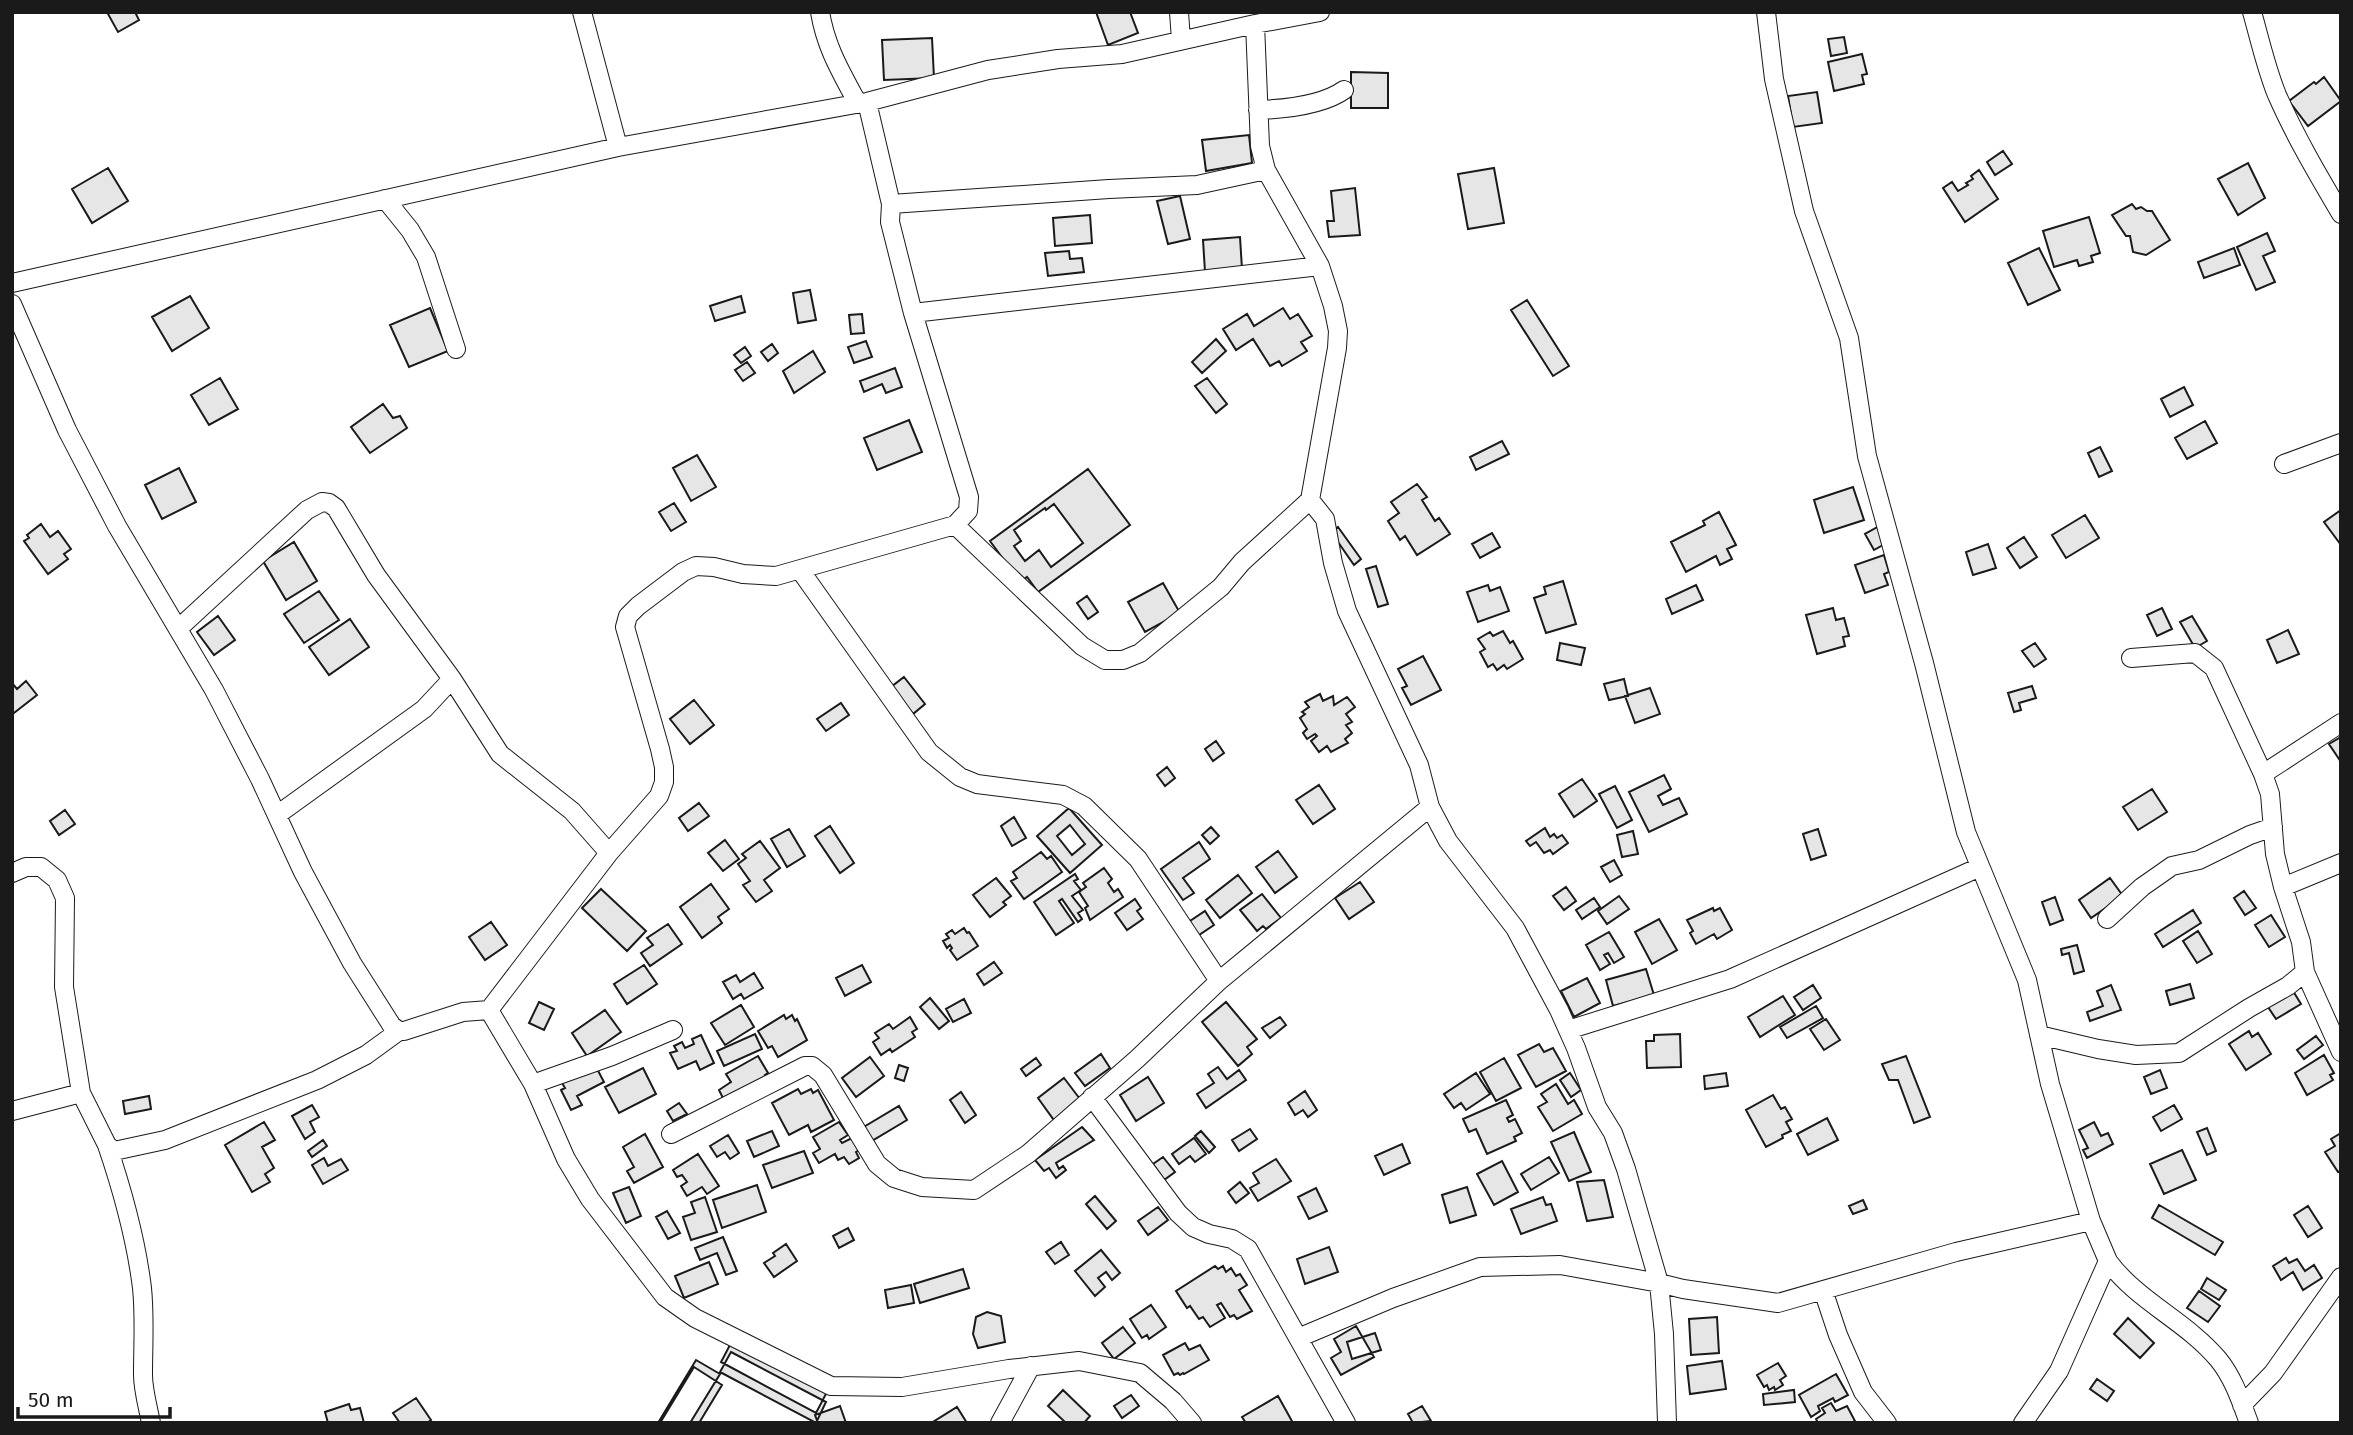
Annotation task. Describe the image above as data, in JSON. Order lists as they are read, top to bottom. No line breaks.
{"scale_bar":"50 m"}
